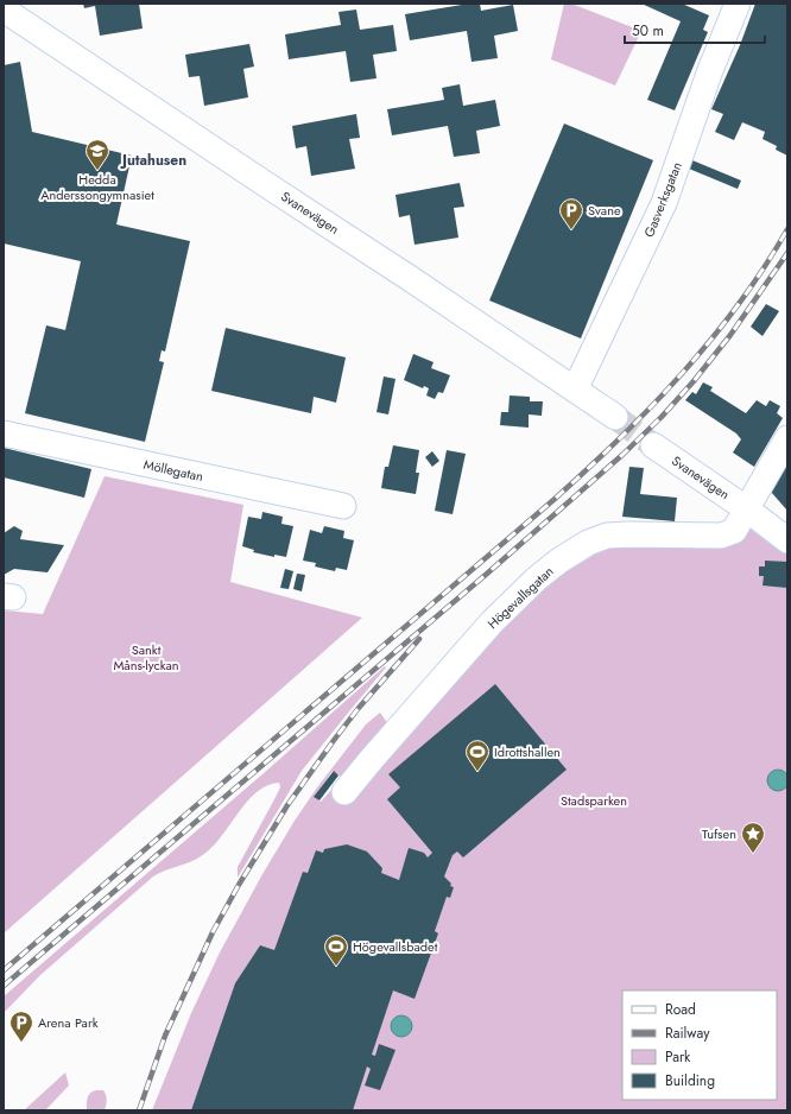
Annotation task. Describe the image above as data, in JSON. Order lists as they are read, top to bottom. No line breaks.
{"streets":{"street":["Gasverksgatan","Svanevägen","Möllegatan","Högevallsgatan"]},"crossings":[["Gasverksgatan","Svanevägen"],["Svanevägen","Högevallsgatan"]],"districts":["Jutahusen"],"parks":["Sankt Måns-lyckan","Stadsparken"],"places":{"school or university":["Hedda Anderssongymnasiet"],"parking":["Svane","Arena Park"],"sports":["Idrottshallen","Högevallsbadet"],"place":["Tufsen"]},"legend":["Road","Railway","Park","Building"],"scale_bar":"50 m"}
